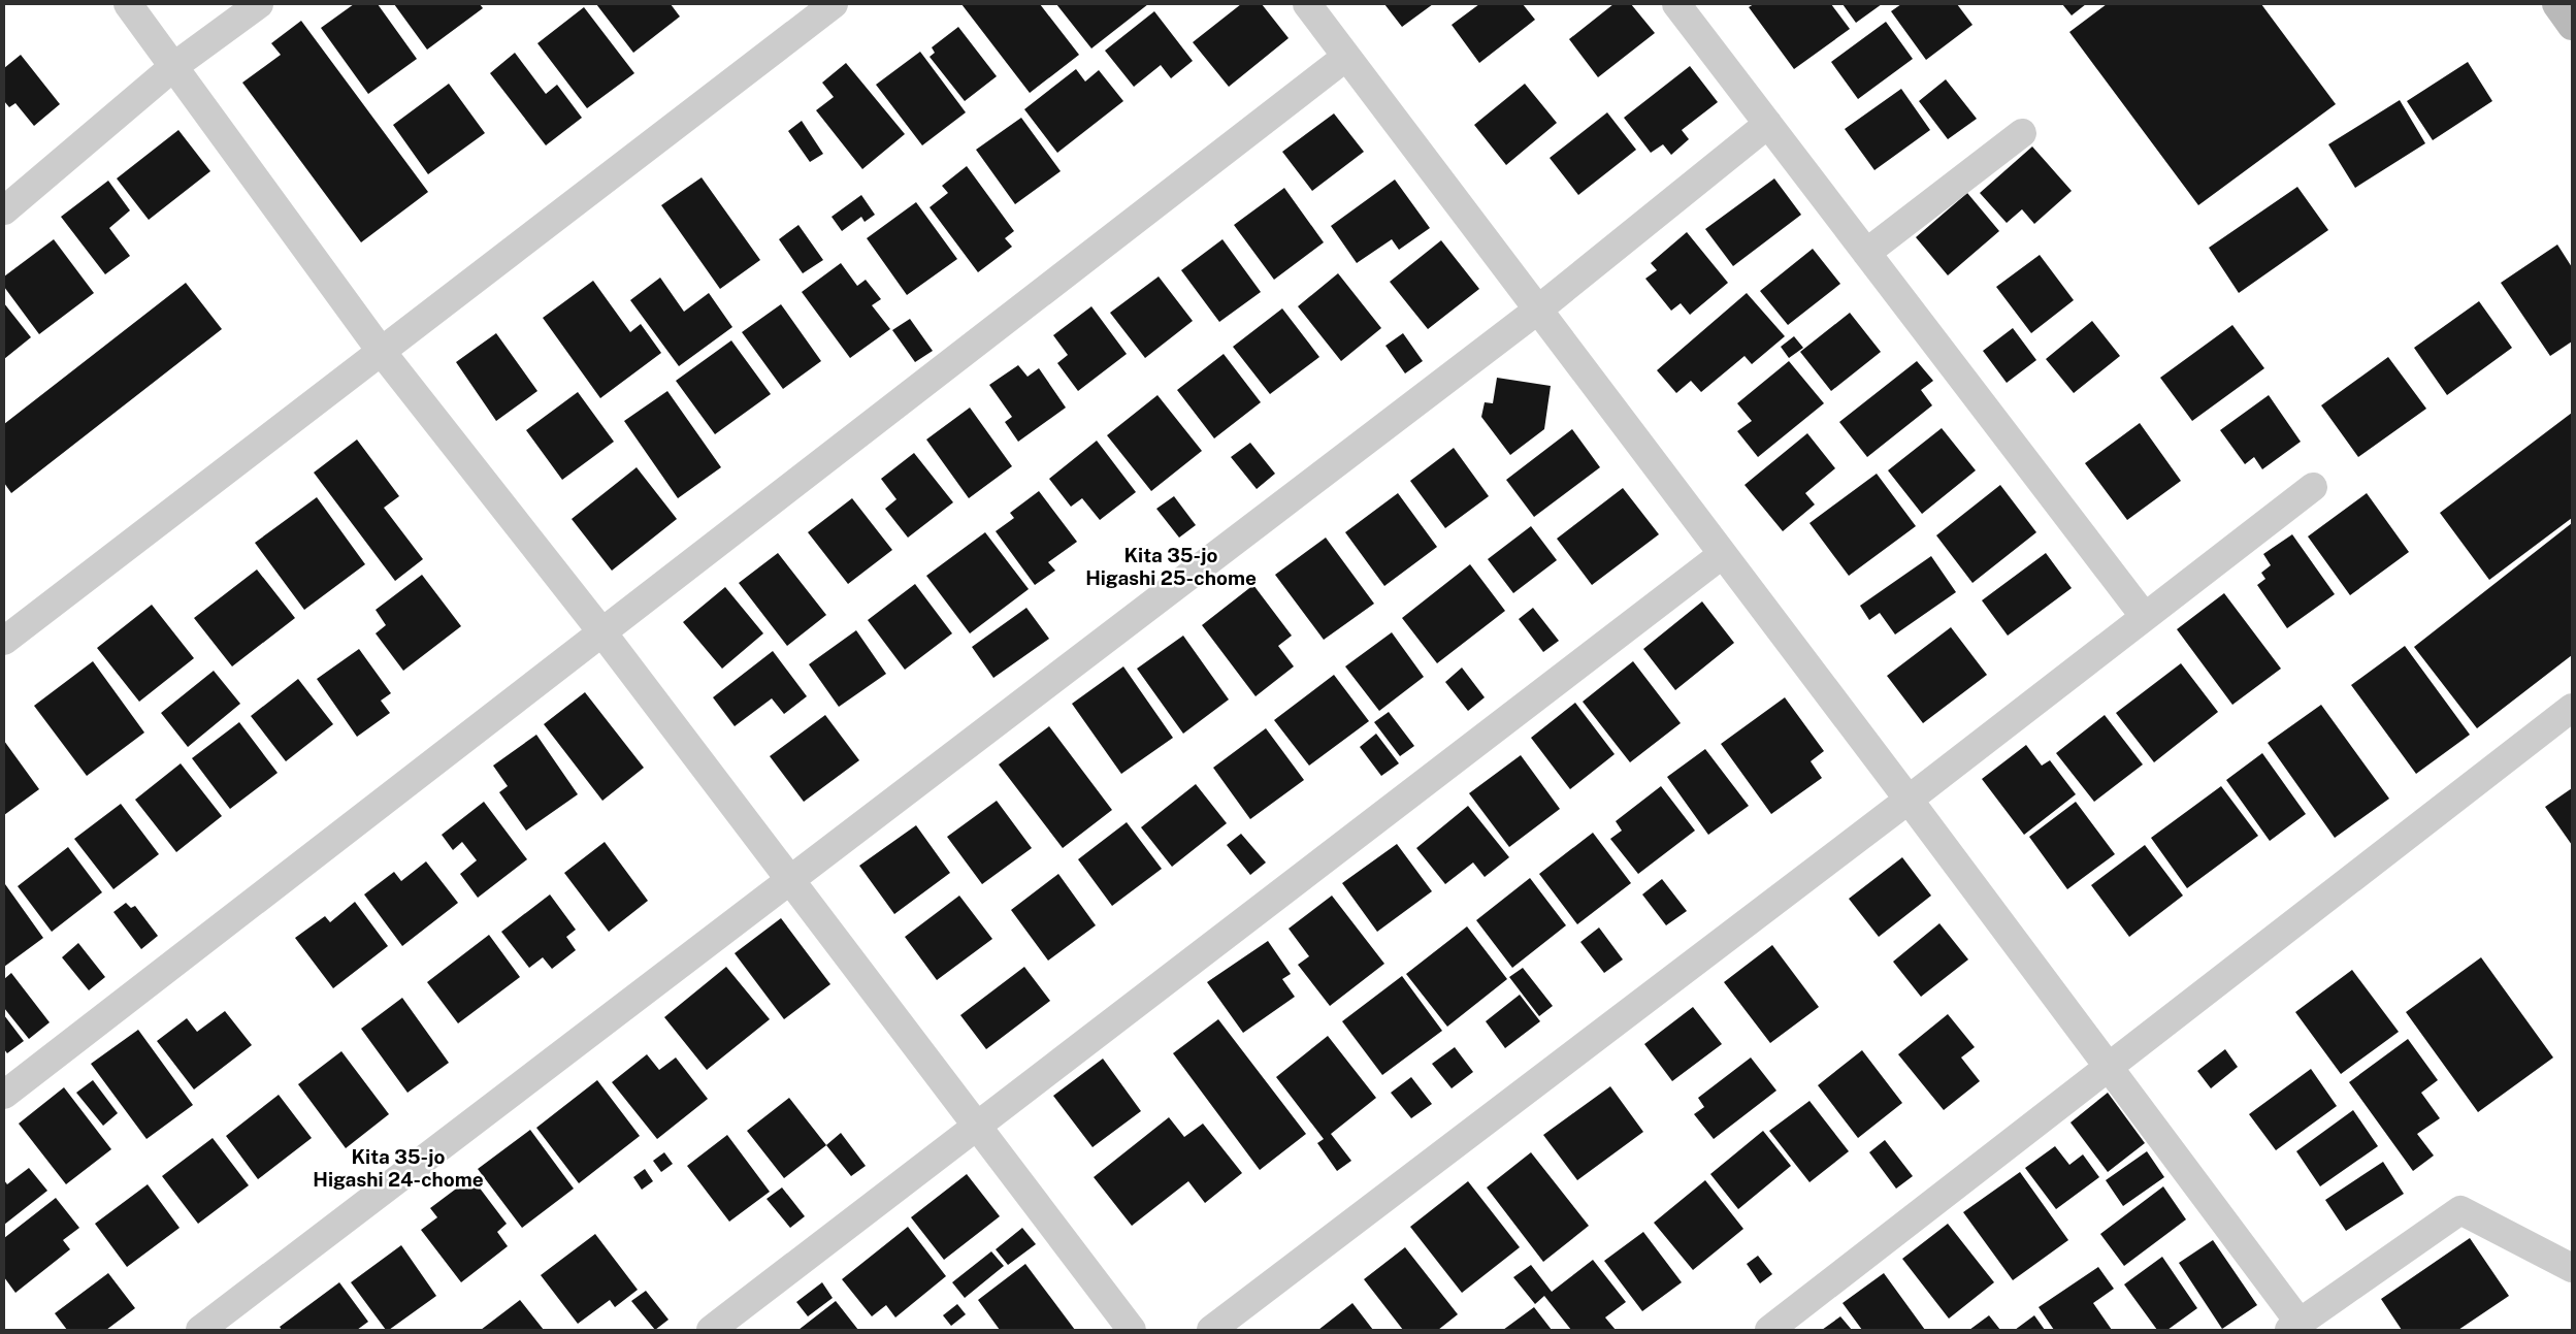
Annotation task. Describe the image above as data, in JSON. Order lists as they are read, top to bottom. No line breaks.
{"districts":["Kita 35-jo Higashi 25-chome","Kita 35-jo Higashi 24-chome"]}
